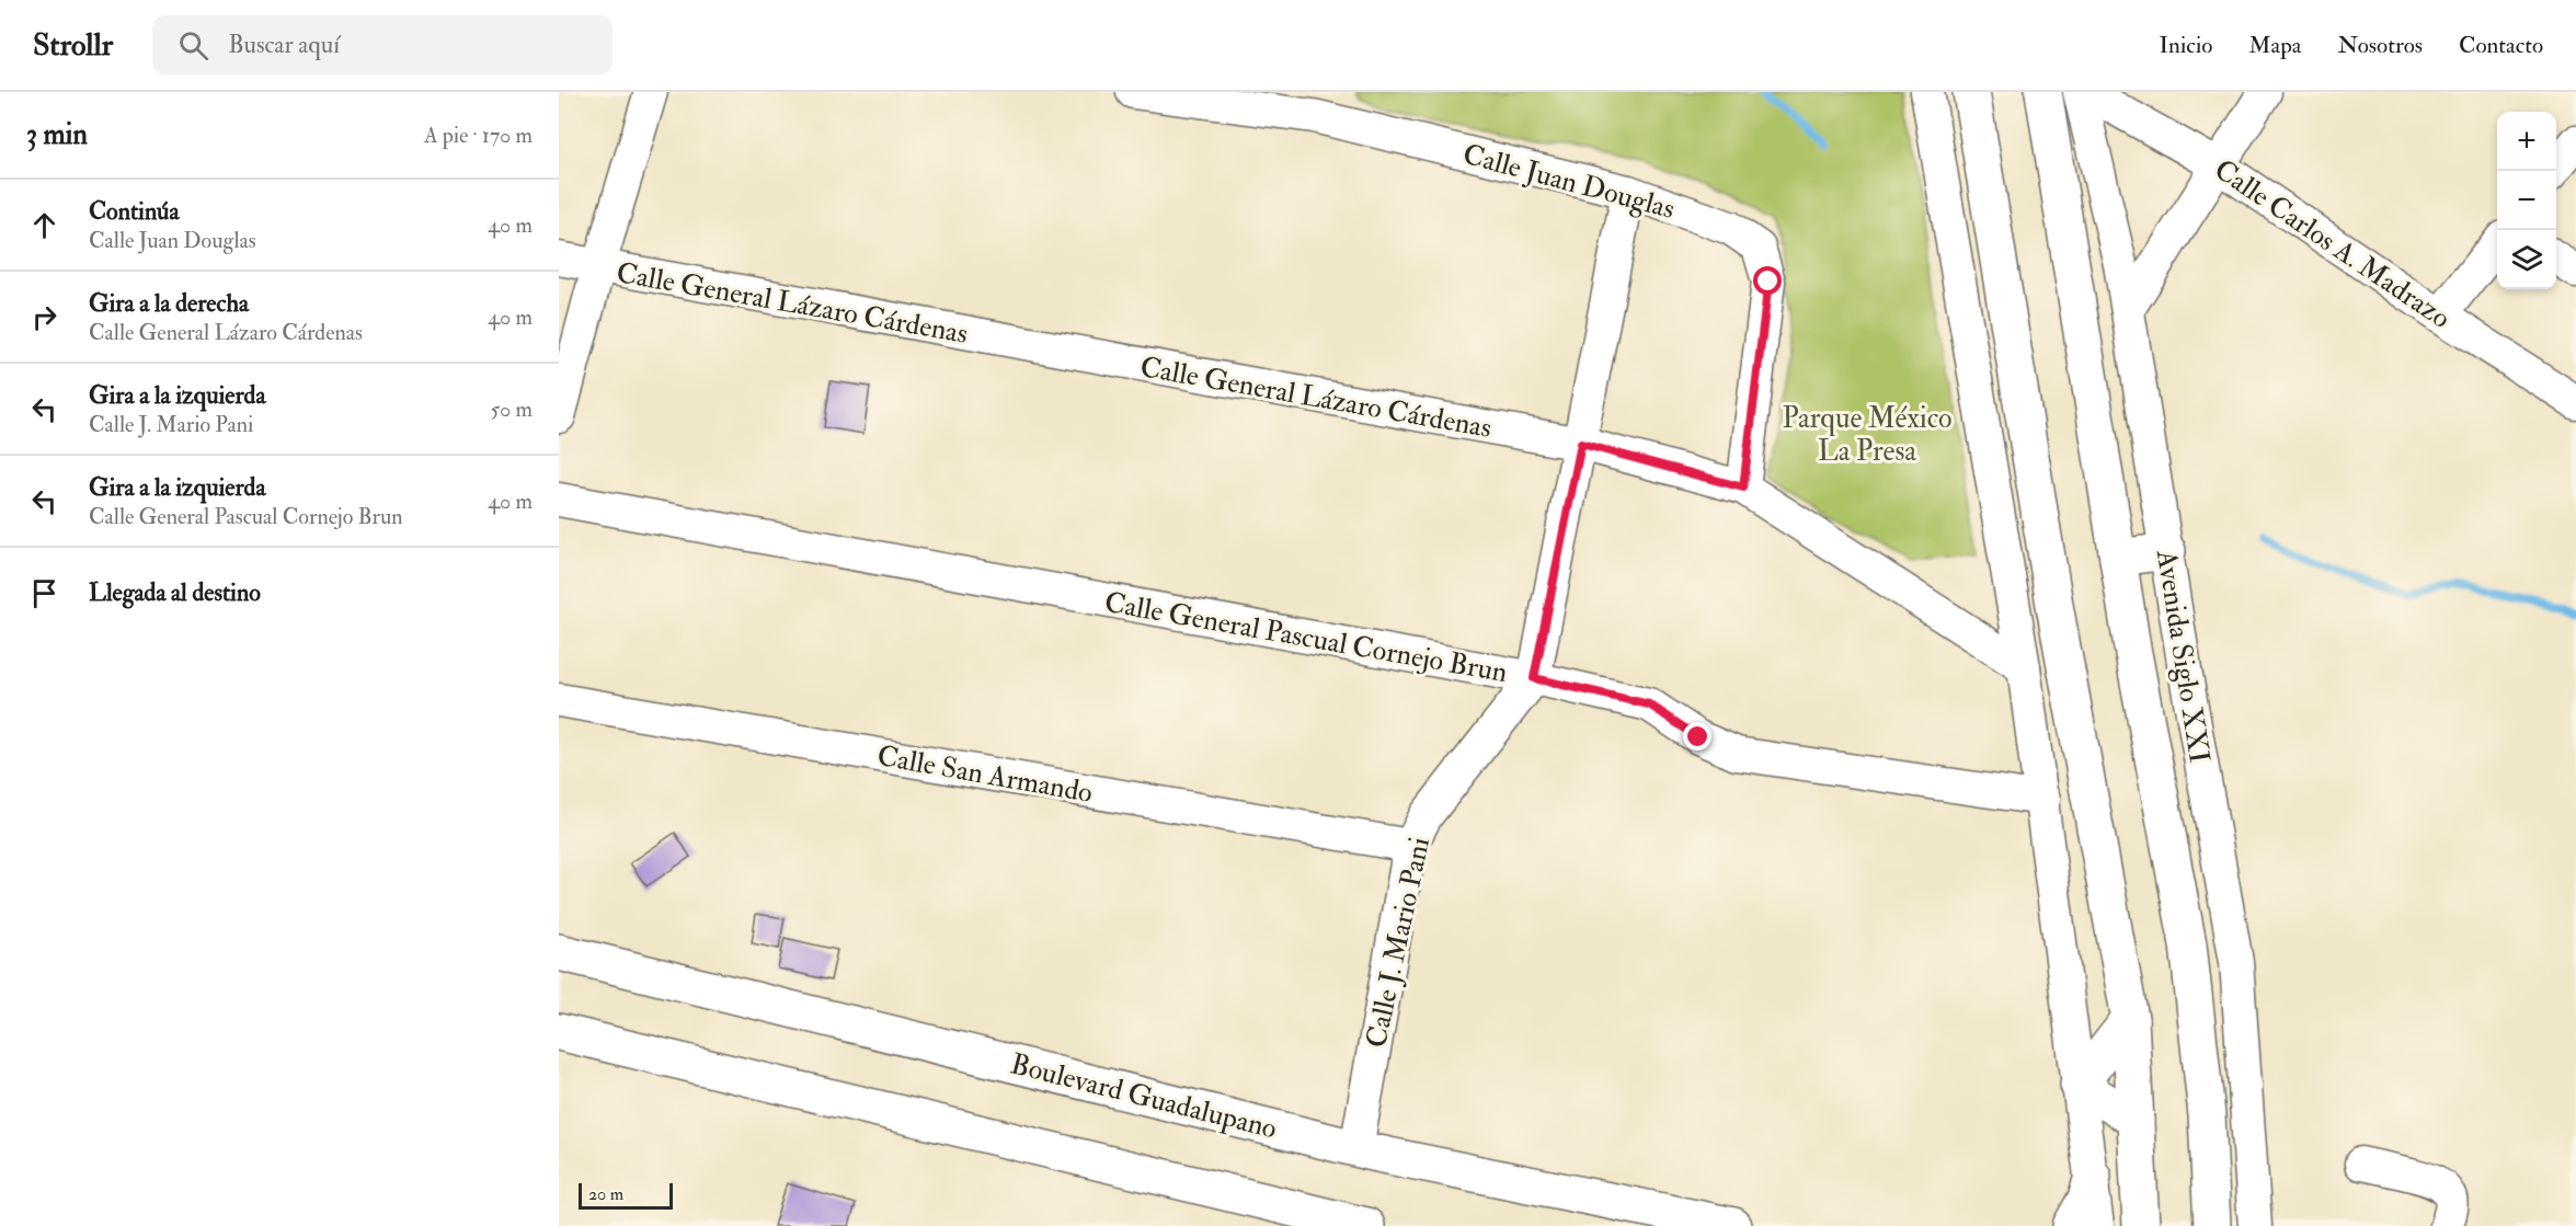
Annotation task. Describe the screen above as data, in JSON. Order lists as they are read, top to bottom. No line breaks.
{"streets":{"main road":["Avenida Siglo XXI","Boulevard Guadalupano"],"street":["Calle Juan Douglas","Calle Carlos A. Madrazo","Calle General Lázaro Cárdenas","Calle General Pascual Cornejo Brun","Calle San Armando","Calle J. Mario Pani"]},"crossings":[["Calle Juan Douglas","Calle General Lázaro Cárdenas"],["Calle Juan Douglas","Calle J. Mario Pani"],["Calle General Lázaro Cárdenas","Calle J. Mario Pani"],["Calle General Pascual Cornejo Brun","Calle J. Mario Pani"],["Calle San Armando","Calle J. Mario Pani"],["Calle J. Mario Pani","Boulevard Guadalupano"]],"parks":["Parque México La Presa"],"scale_bar":"20 m","page":{"header":"Strollr","search":"Buscar aquí","nav":["Inicio","Mapa","Nosotros","Contacto"],"heading":["3 min","A pie · 170 m"],"map_buttons":["+","−"],"list":[["Continúa","Calle Juan Douglas","40 m"],["Gira a la derecha","Calle General Lázaro Cárdenas","40 m"],["Gira a la izquierda","Calle J. Mario Pani","50 m"],["Gira a la izquierda","Calle General Pascual Cornejo Brun","40 m"],"Llegada al destino"],"scale":"20 m"}}
